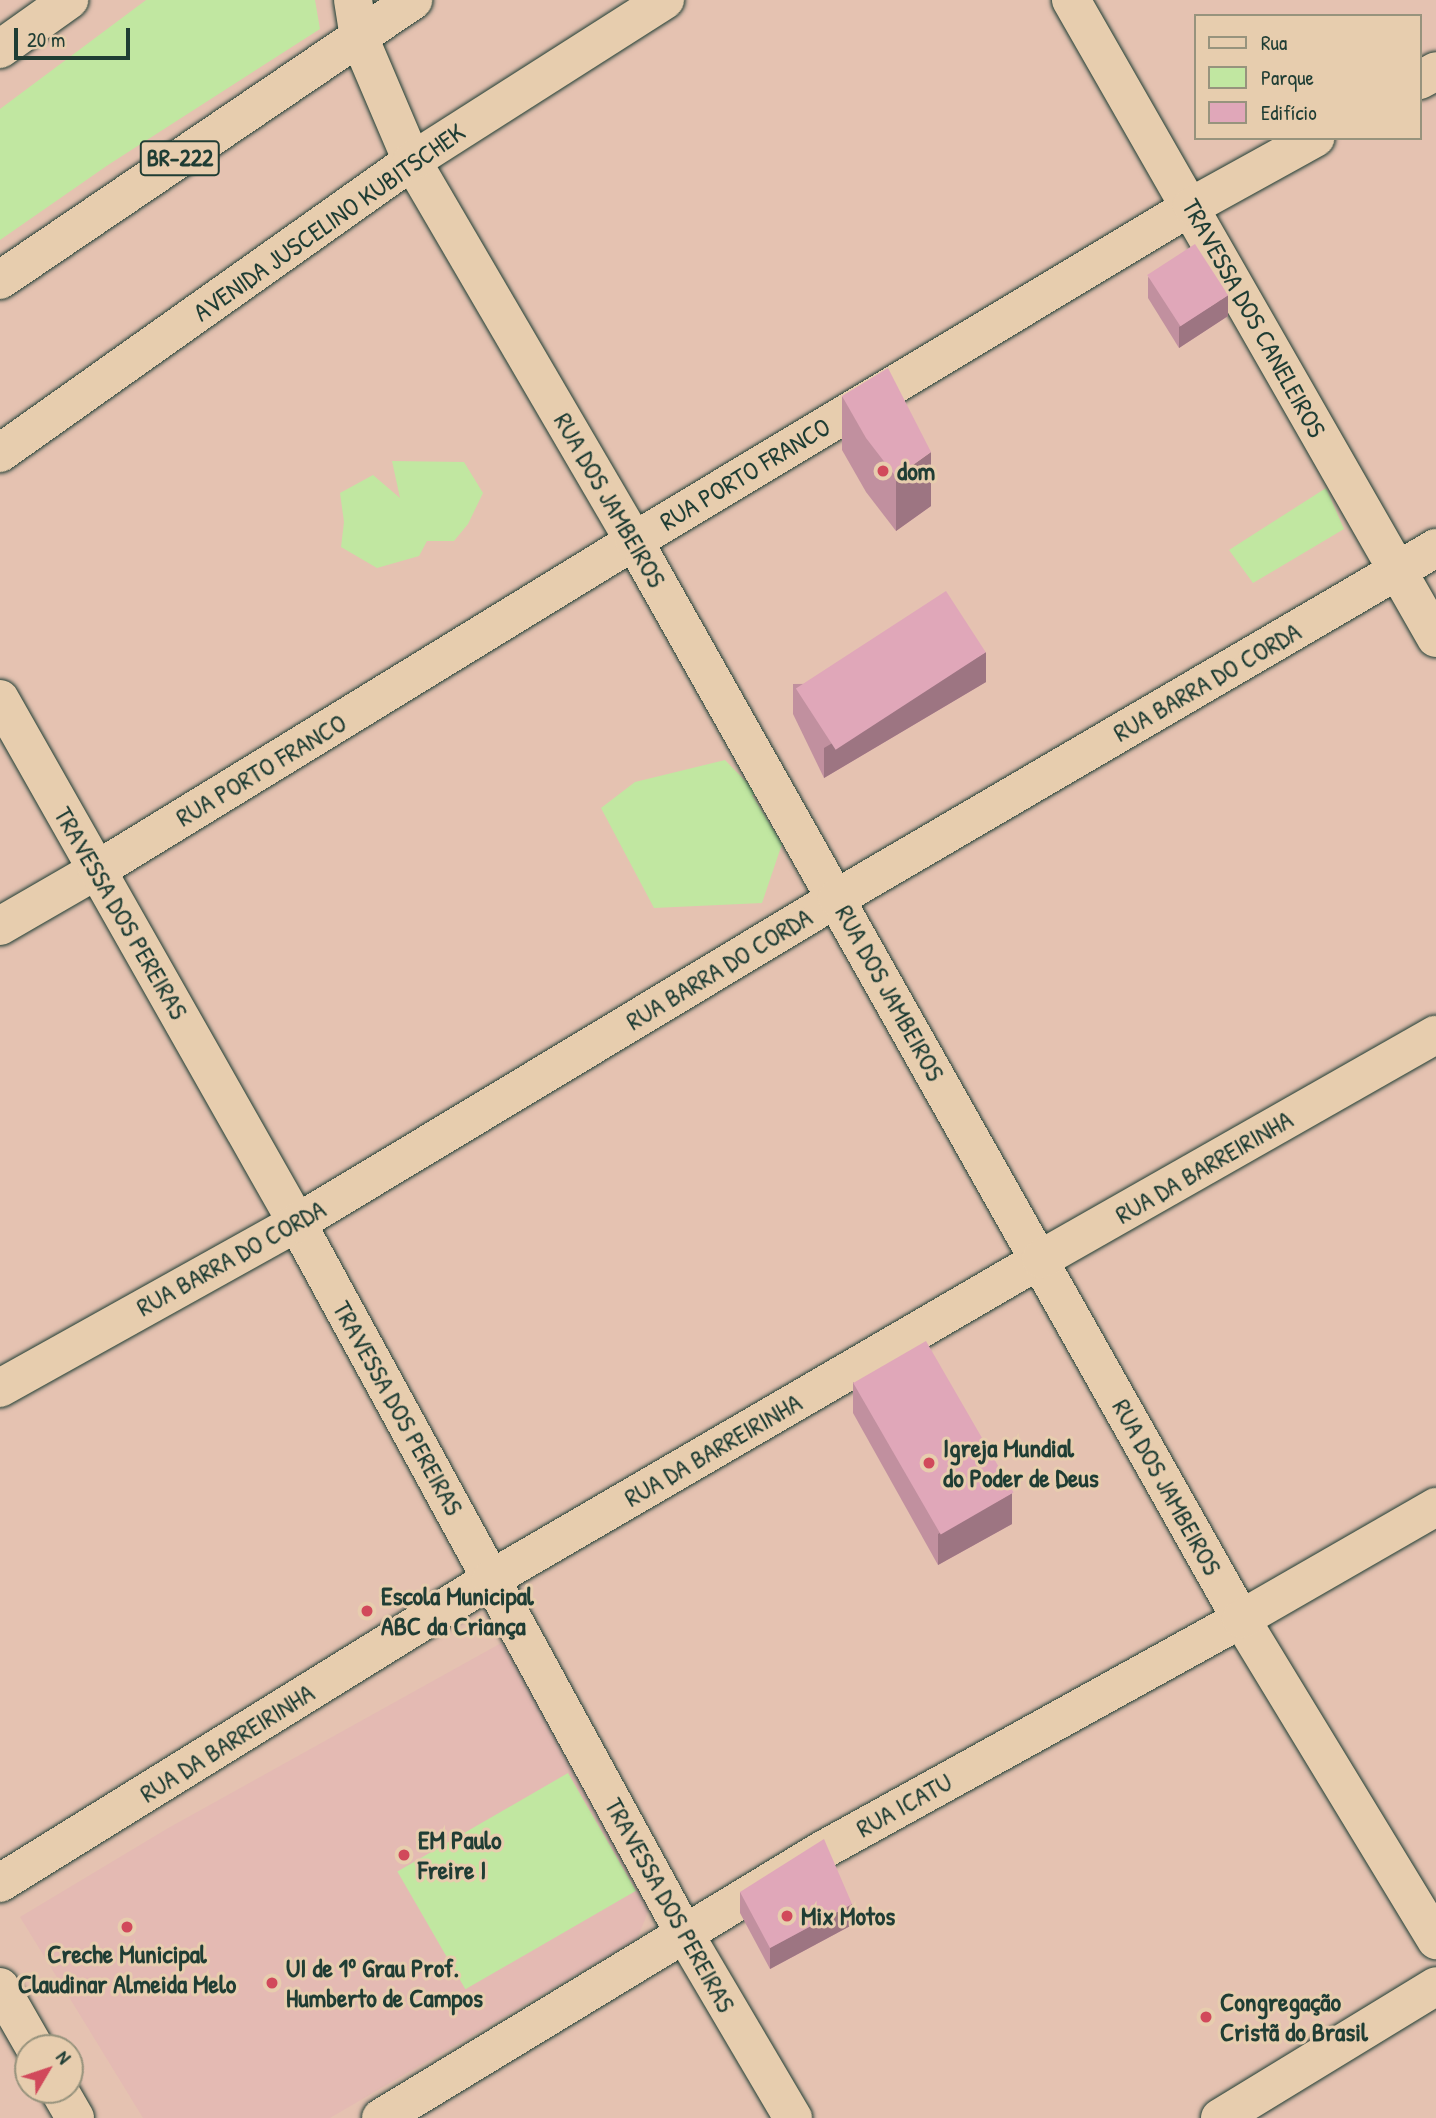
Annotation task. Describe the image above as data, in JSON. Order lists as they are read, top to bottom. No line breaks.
{"streets":{"main road":["BR-222","AVENIDA JUSCELINO KUBITSCHEK","TRAVESSA DOS CANELEIROS","RUA PORTO FRANCO","RUA DOS JAMBEIROS","RUA BARRA DO CORDA","TRAVESSA DOS PEREIRAS","RUA DA BARREIRINHA","RUA ICATU"]},"crossings":[["BR-222","RUA DOS JAMBEIROS"],["AVENIDA JUSCELINO KUBITSCHEK","RUA DOS JAMBEIROS"],["TRAVESSA DOS CANELEIROS","RUA PORTO FRANCO"],["TRAVESSA DOS CANELEIROS","RUA BARRA DO CORDA"],["RUA PORTO FRANCO","RUA DOS JAMBEIROS"],["RUA PORTO FRANCO","TRAVESSA DOS PEREIRAS"],["RUA DOS JAMBEIROS","RUA BARRA DO CORDA"],["RUA DOS JAMBEIROS","RUA DA BARREIRINHA"],["RUA DOS JAMBEIROS","RUA ICATU"],["RUA BARRA DO CORDA","TRAVESSA DOS PEREIRAS"],["TRAVESSA DOS PEREIRAS","RUA DA BARREIRINHA"],["TRAVESSA DOS PEREIRAS","RUA ICATU"]],"places":["dom","Igreja Mundial do Poder de Deus","Escola Municipal ABC da Criança","EM Paulo Freire I","Mix Motos","Creche Municipal Claudinar Almeida Melo","UI de 1º Grau Prof. Humberto de Campos","Congregação Cristã do Brasil"],"legend":["Rua","Parque","Edifício"],"scale_bar":"20 m","north":"top right"}
